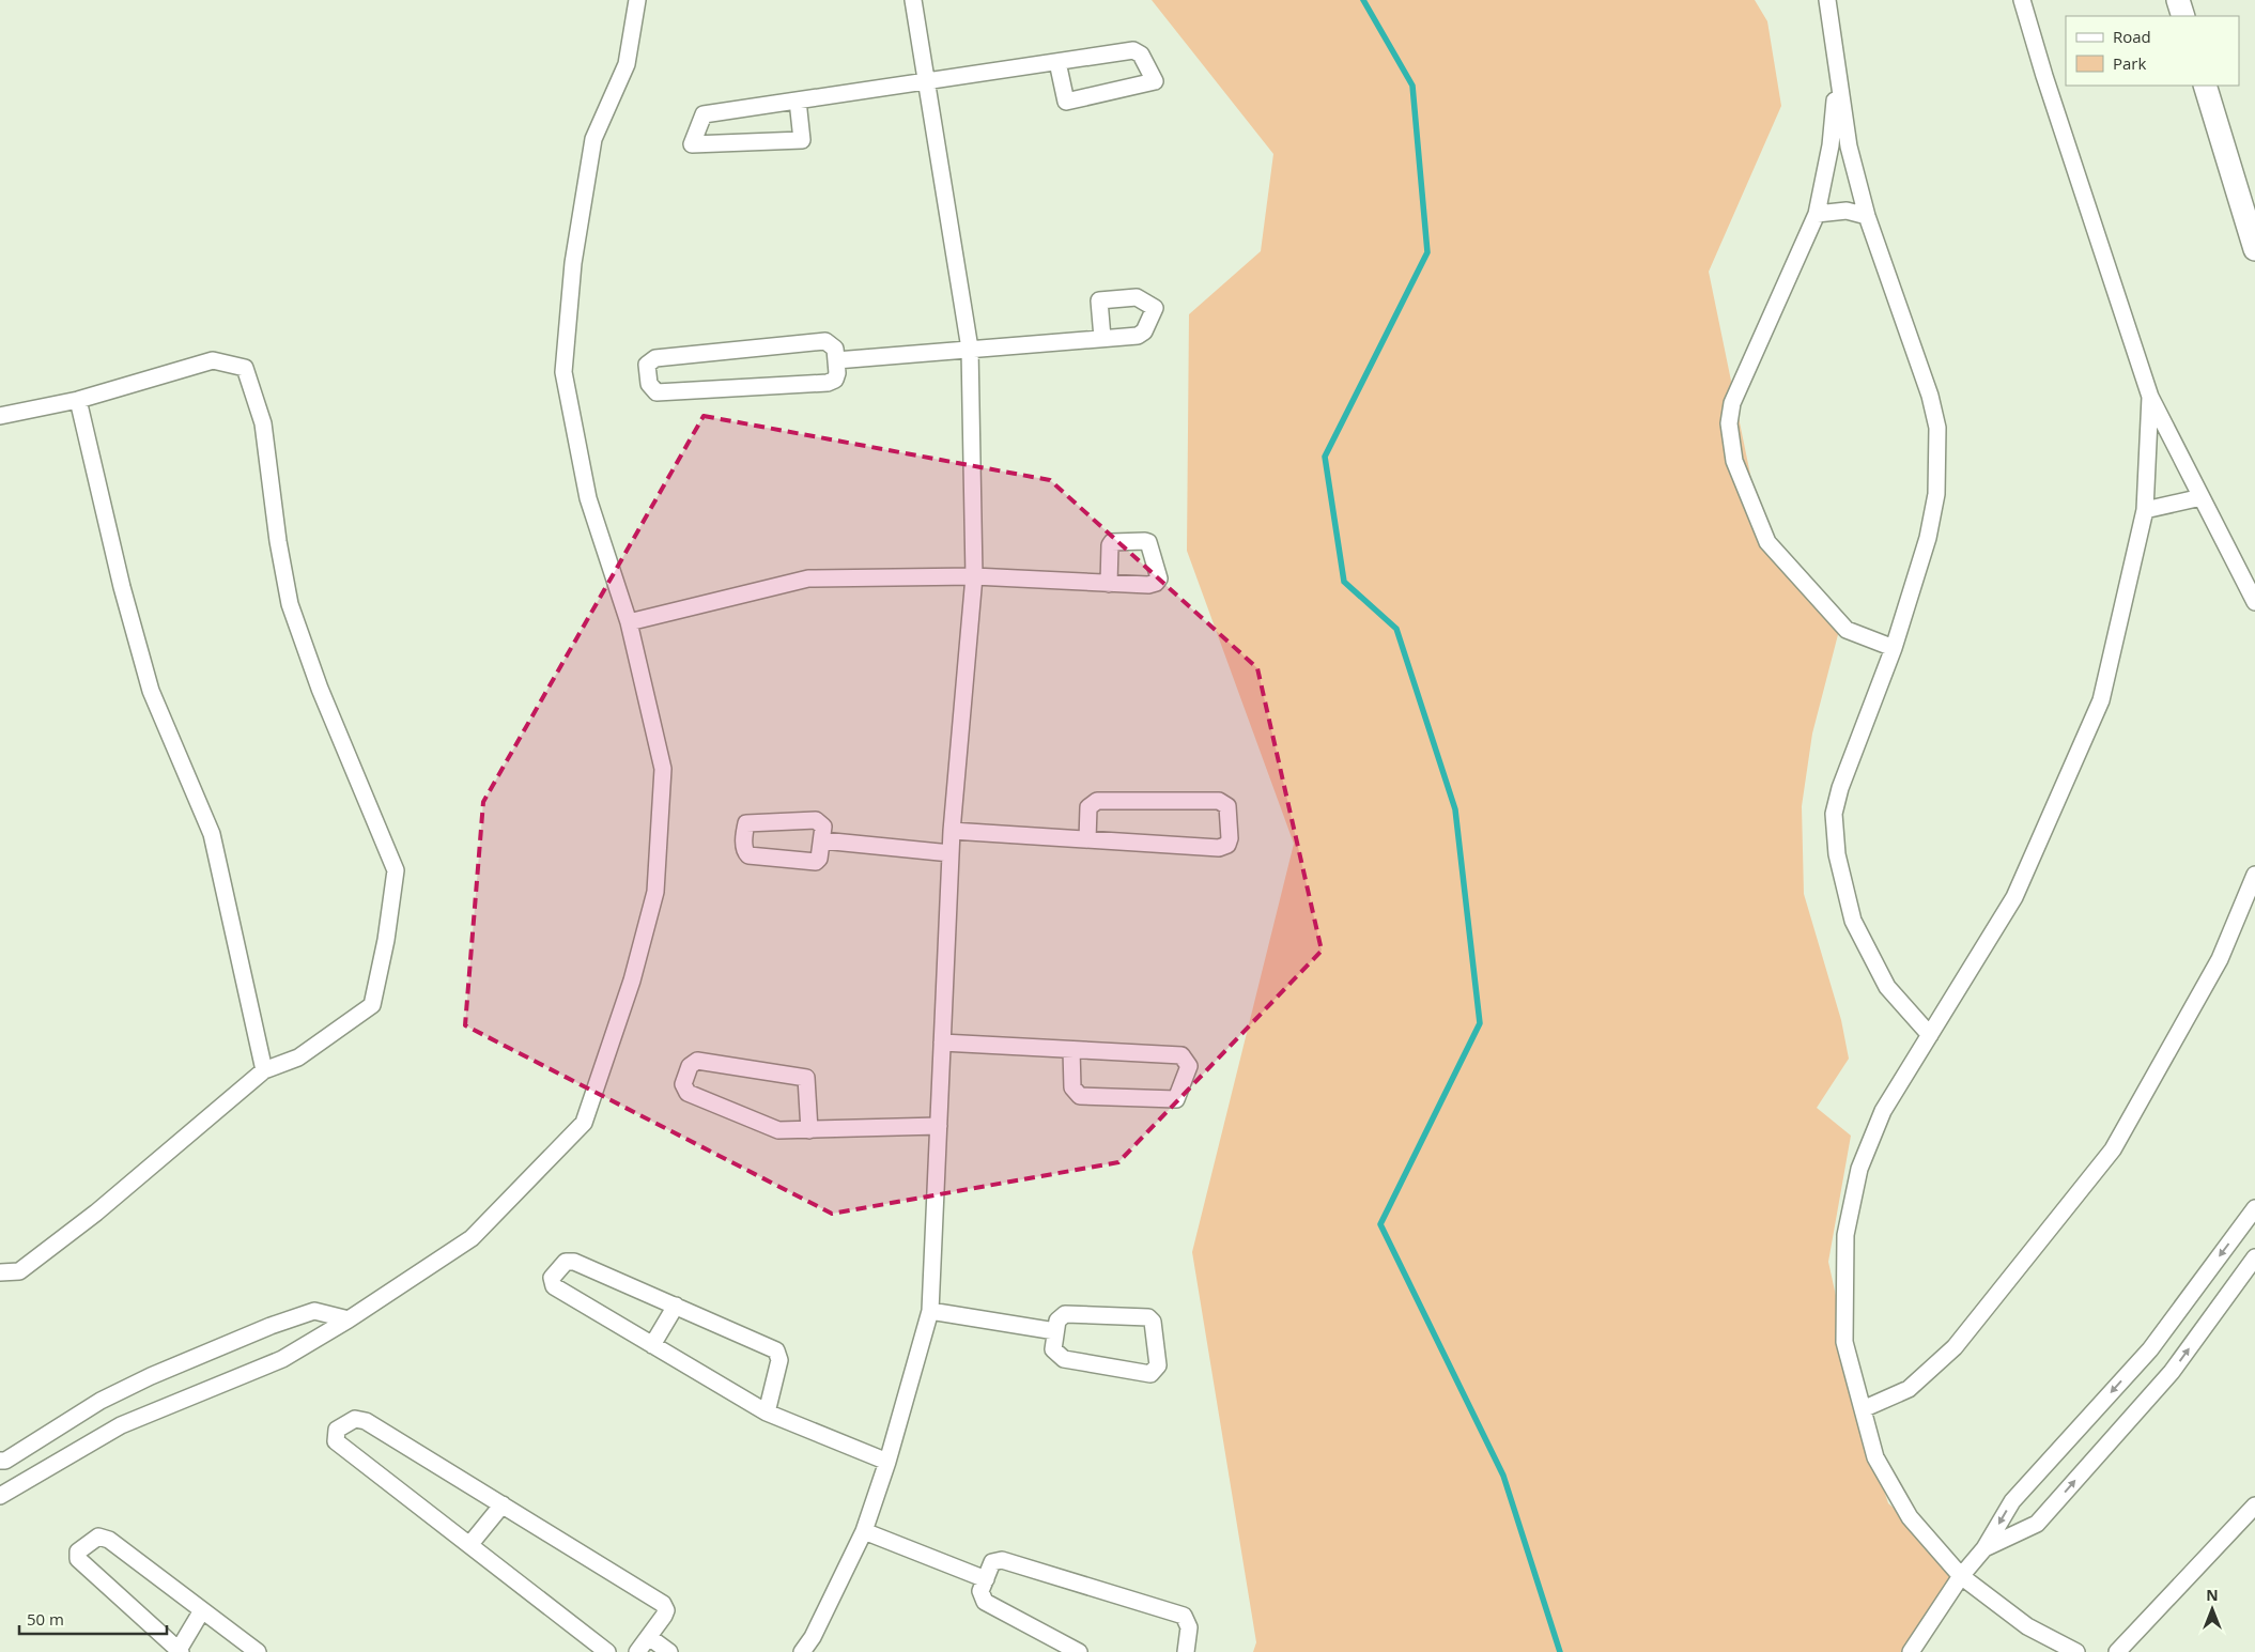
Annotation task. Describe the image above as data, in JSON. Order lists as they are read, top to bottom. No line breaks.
{"legend":["Road","Park"],"scale_bar":"50 m","north":"top"}
